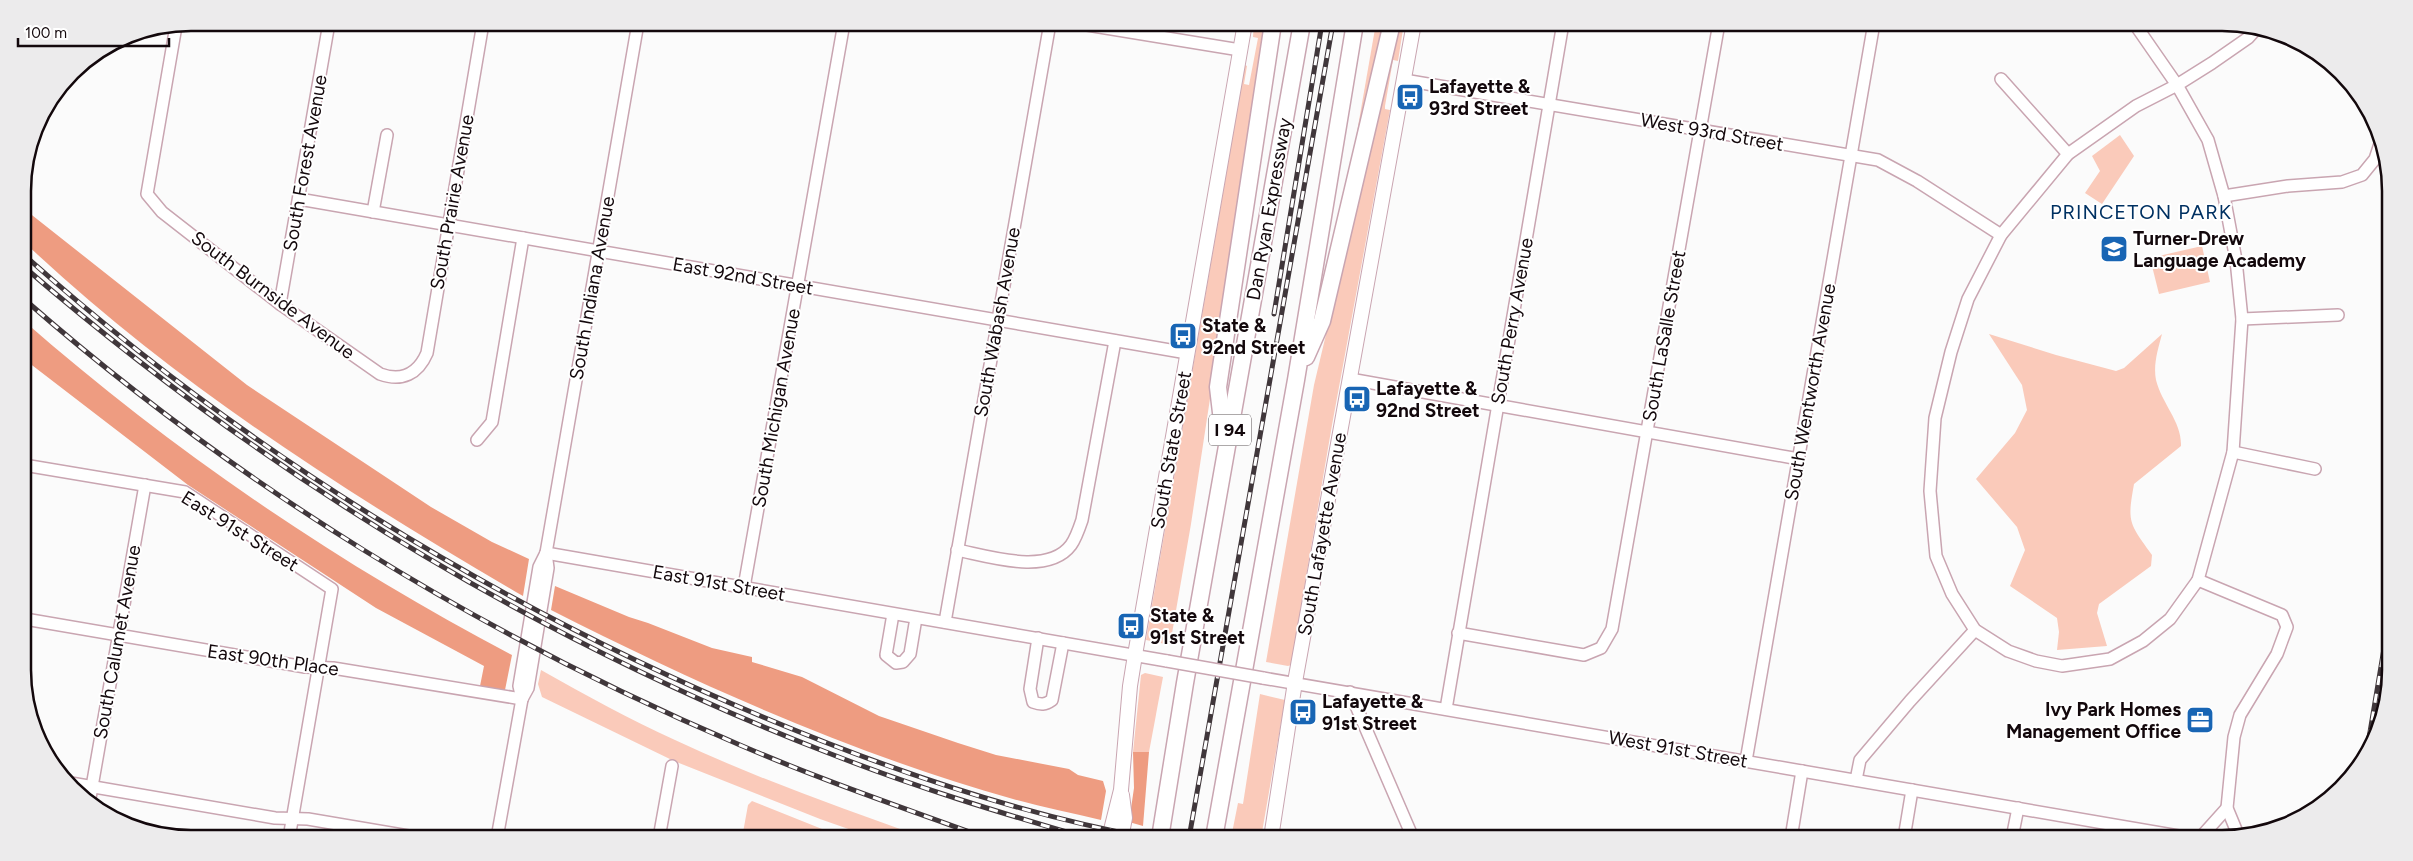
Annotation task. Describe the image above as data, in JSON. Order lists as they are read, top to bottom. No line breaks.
{"streets":{"highway":["Dan Ryan Expressway","I 94"],"main road":["South State Street","South Lafayette Avenue"],"street":["West 93rd Street","South Forest Avenue","South Prairie Avenue","East 92nd Street","South Indiana Avenue","South Burnside Avenue","South Perry Avenue","South Wabash Avenue","South LaSalle Street","South Wentworth Avenue","South Michigan Avenue","East 91st Street","South Calumet Avenue","East 90th Place","West 91st Street"]},"crossings":[["West 93rd Street","South Perry Avenue"],["West 93rd Street","South LaSalle Street"],["West 93rd Street","South Wentworth Avenue"],["West 93rd Street","South Lafayette Avenue"],["South Forest Avenue","East 92nd Street"],["South Forest Avenue","South Burnside Avenue"],["South Prairie Avenue","East 92nd Street"],["South Prairie Avenue","South Burnside Avenue"],["East 92nd Street","South Indiana Avenue"],["East 92nd Street","South Wabash Avenue"],["East 92nd Street","South Michigan Avenue"],["East 92nd Street","South State Street"],["South Indiana Avenue","East 91st Street"],["South Indiana Avenue","East 90th Place"],["South Perry Avenue","South LaSalle Street"],["South Perry Avenue","West 91st Street"],["South Wabash Avenue","East 91st Street"],["South Wentworth Avenue","West 91st Street"],["South Michigan Avenue","East 91st Street"],["South State Street","East 91st Street"],["East 91st Street","South Calumet Avenue"],["East 91st Street","East 90th Place"],["East 91st Street","West 91st Street"],["South Lafayette Avenue","West 91st Street"],["South Calumet Avenue","East 90th Place"]],"districts":["PRINCETON PARK"],"places":{"bus stop":["Lafayette & 93rd Street","State & 92nd Street","Lafayette & 92nd Street","State & 91st Street","Lafayette & 91st Street"],"school or university":["Turner-Drew Language Academy"],"office":["Ivy Park Homes Management Office"]},"scale_bar":"100 m"}
